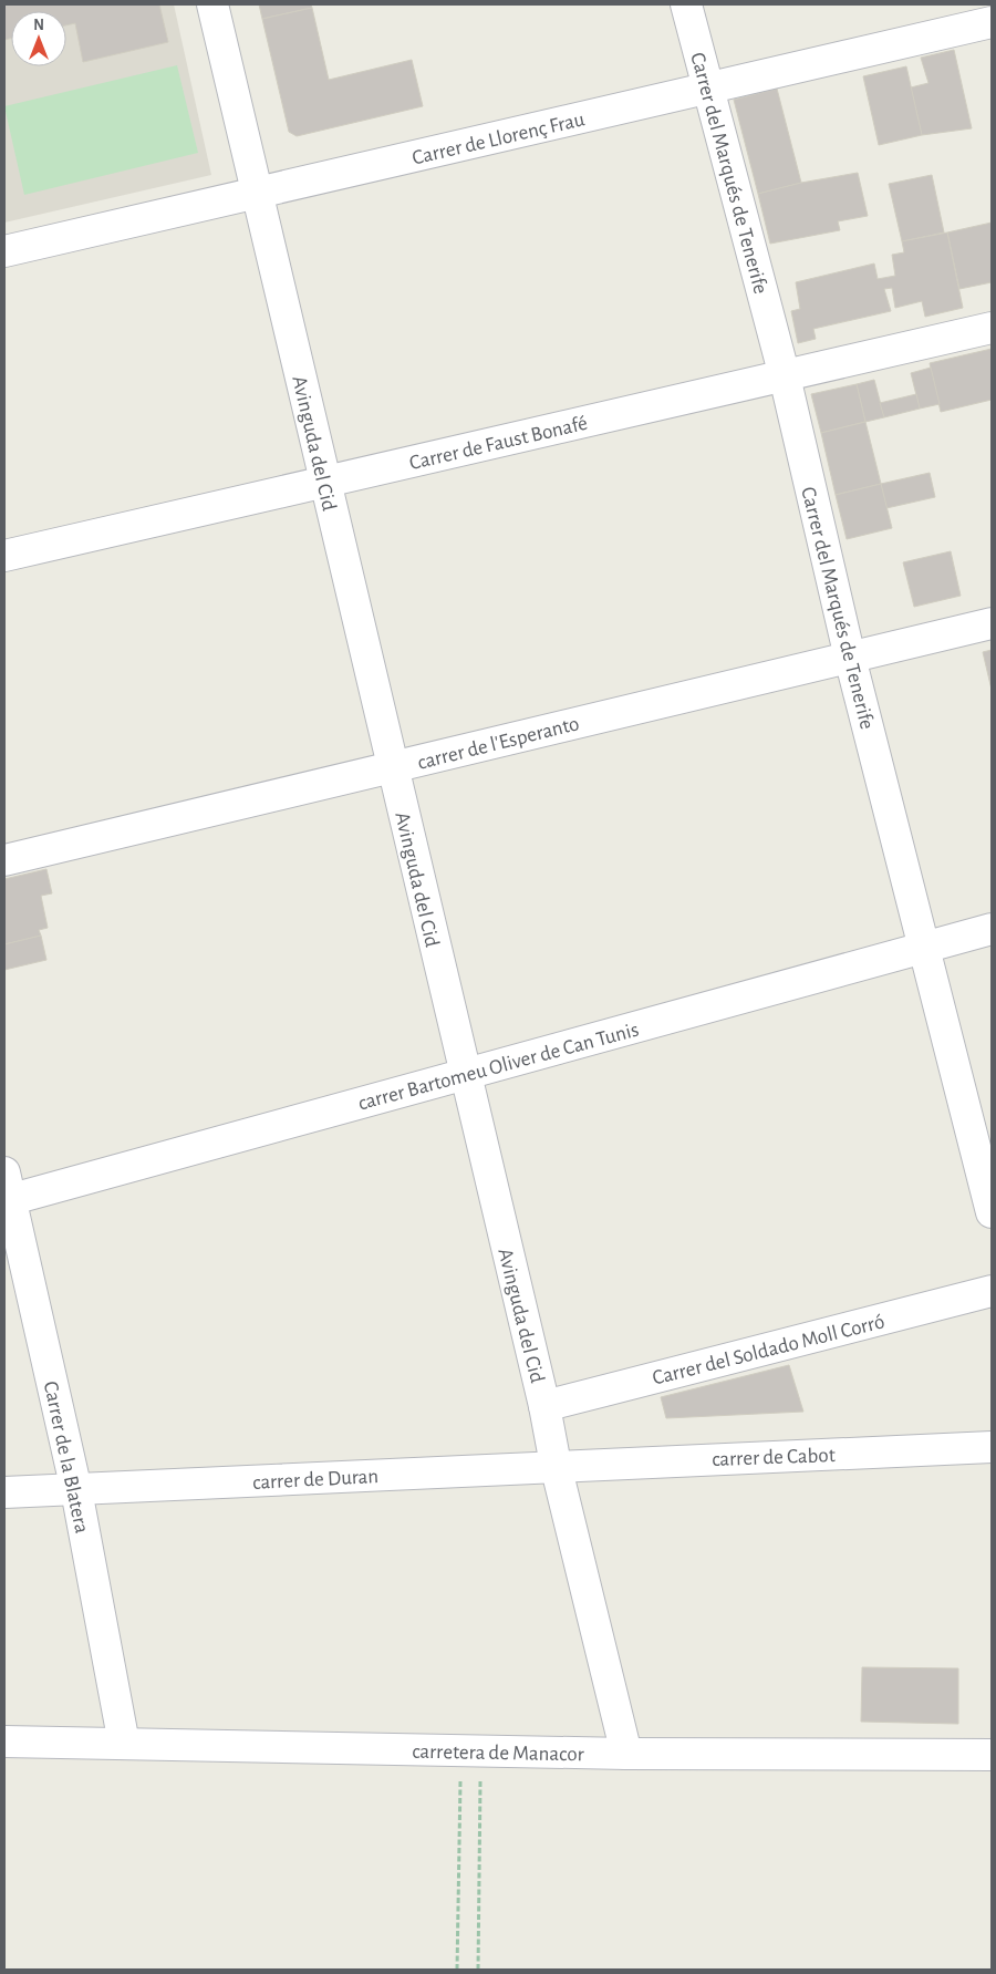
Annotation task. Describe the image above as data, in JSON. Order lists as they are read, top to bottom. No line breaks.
{"streets":{"street":["Carrer de Llorenç Frau","Carrer del Marqués de Tenerife","Carrer de Faust Bonafé","Avinguda del Cid","carrer de l'Esperanto","carrer Bartomeu Oliver de Can Tunis","Carrer del Soldado Moll Corró","carrer de Cabot","Carrer de la Blatera","carrer de Duran","carretera de Manacor"]},"crossings":[["Carrer de Llorenç Frau","Carrer del Marqués de Tenerife"],["Carrer de Llorenç Frau","Avinguda del Cid"],["Carrer del Marqués de Tenerife","Carrer de Faust Bonafé"],["Carrer del Marqués de Tenerife","carrer de l'Esperanto"],["Carrer del Marqués de Tenerife","carrer Bartomeu Oliver de Can Tunis"],["Carrer de Faust Bonafé","Avinguda del Cid"],["Avinguda del Cid","carrer de l'Esperanto"],["Avinguda del Cid","carrer Bartomeu Oliver de Can Tunis"],["Avinguda del Cid","Carrer del Soldado Moll Corró"],["Avinguda del Cid","carrer de Cabot"],["Avinguda del Cid","carrer de Duran"],["Avinguda del Cid","carretera de Manacor"],["carrer Bartomeu Oliver de Can Tunis","Carrer de la Blatera"],["carrer de Cabot","carrer de Duran"],["Carrer de la Blatera","carrer de Duran"],["Carrer de la Blatera","carretera de Manacor"]],"north":"top"}
